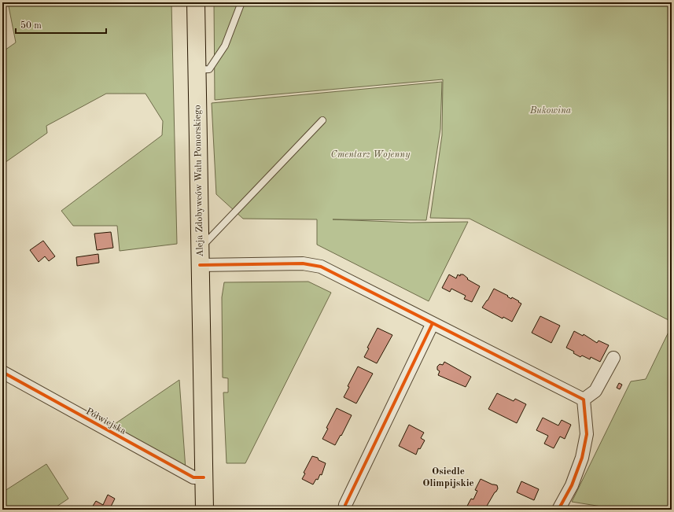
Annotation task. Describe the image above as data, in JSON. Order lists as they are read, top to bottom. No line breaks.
{"streets":{"main road":["Aleja Zdobywców Wału Pomorskiego"],"street":["Półwiejska"]},"crossings":[["Aleja Zdobywców Wału Pomorskiego","Półwiejska"]],"districts":["Osiedle Olimpijskie"],"parks":["Bukowina","Cmentarz Wojenny"],"scale_bar":"50 m"}
